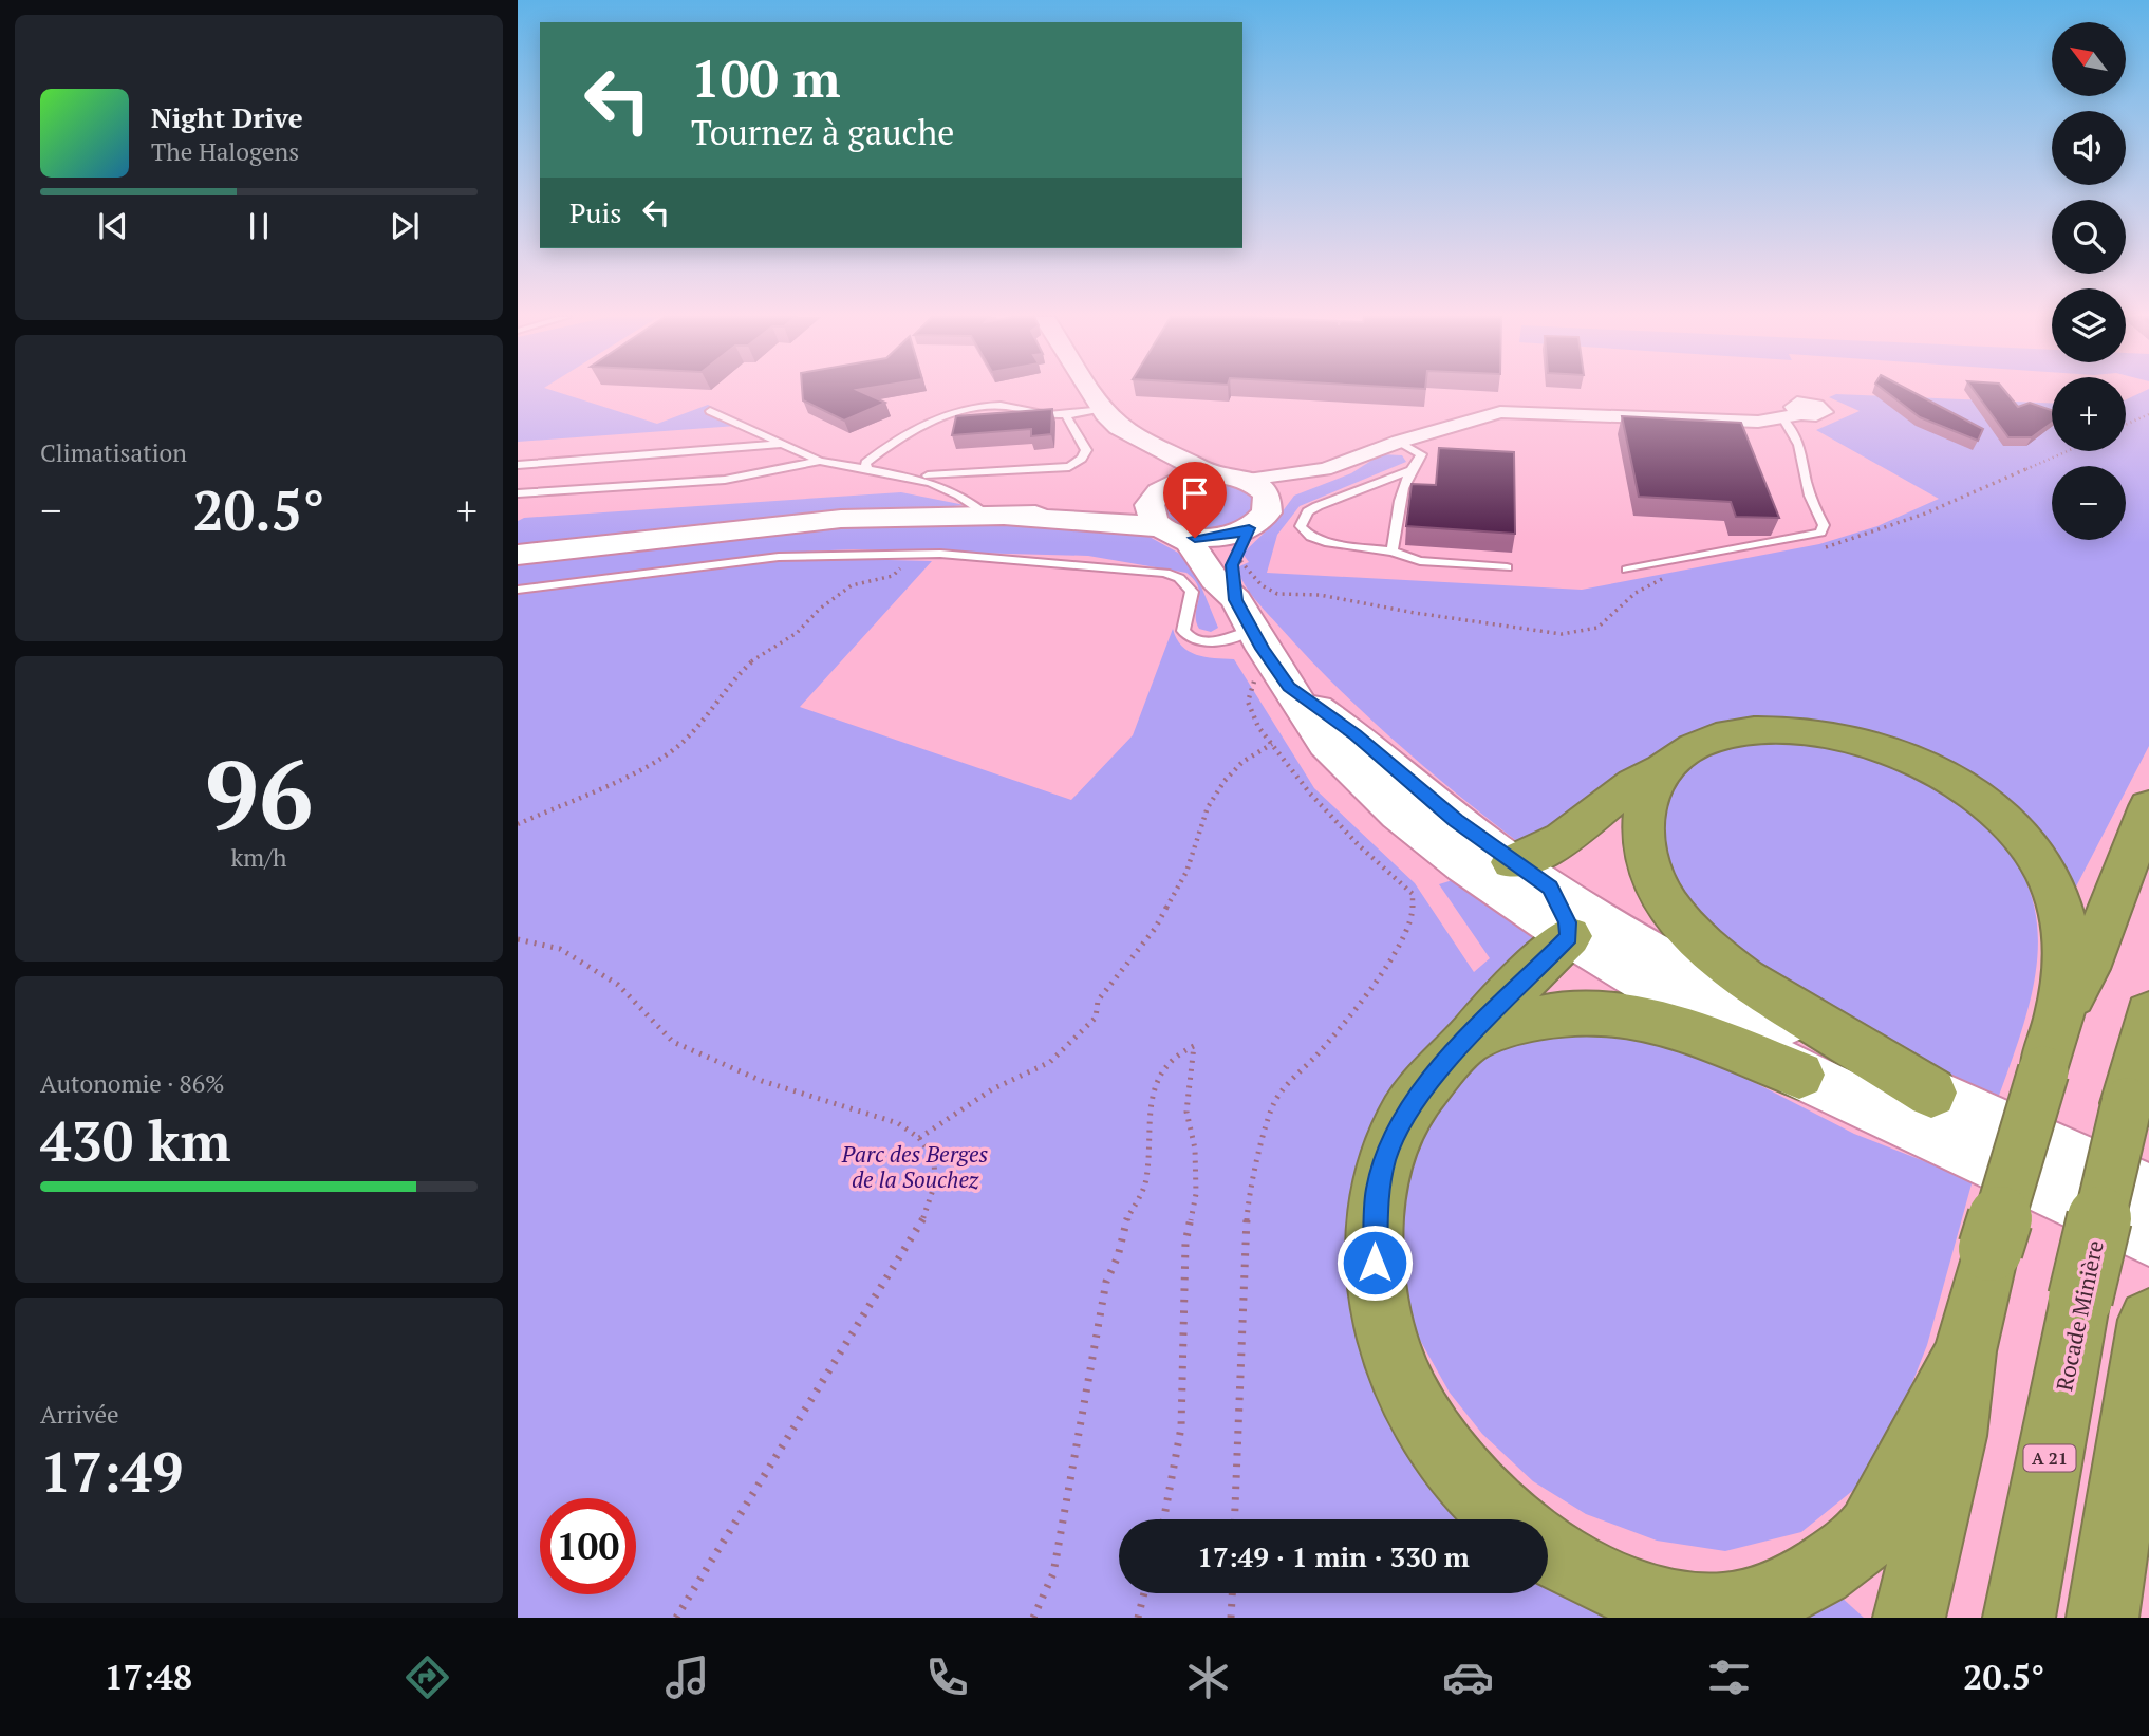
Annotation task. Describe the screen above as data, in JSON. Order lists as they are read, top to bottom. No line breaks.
{"streets":{"highway":["Rocade Minière","A 21"]},"parks":["Parc des Berges de la Souchez"],"north":"top left","page":{"map_buttons":["+","−"],"turn":["100 m","Tournez à gauche"],"song":["Night Drive","The Halogens"],"then":"Puis","tile":["Climatisation",["96","km/h"],["Autonomie · 86%","430 km"],["Arrivée","17:49"]],"heat":["−","20.5°","+"],"limit":"100","trip":"17:49 · 1 min · 330 m","tabs":["17:48","20.5°"]}}
